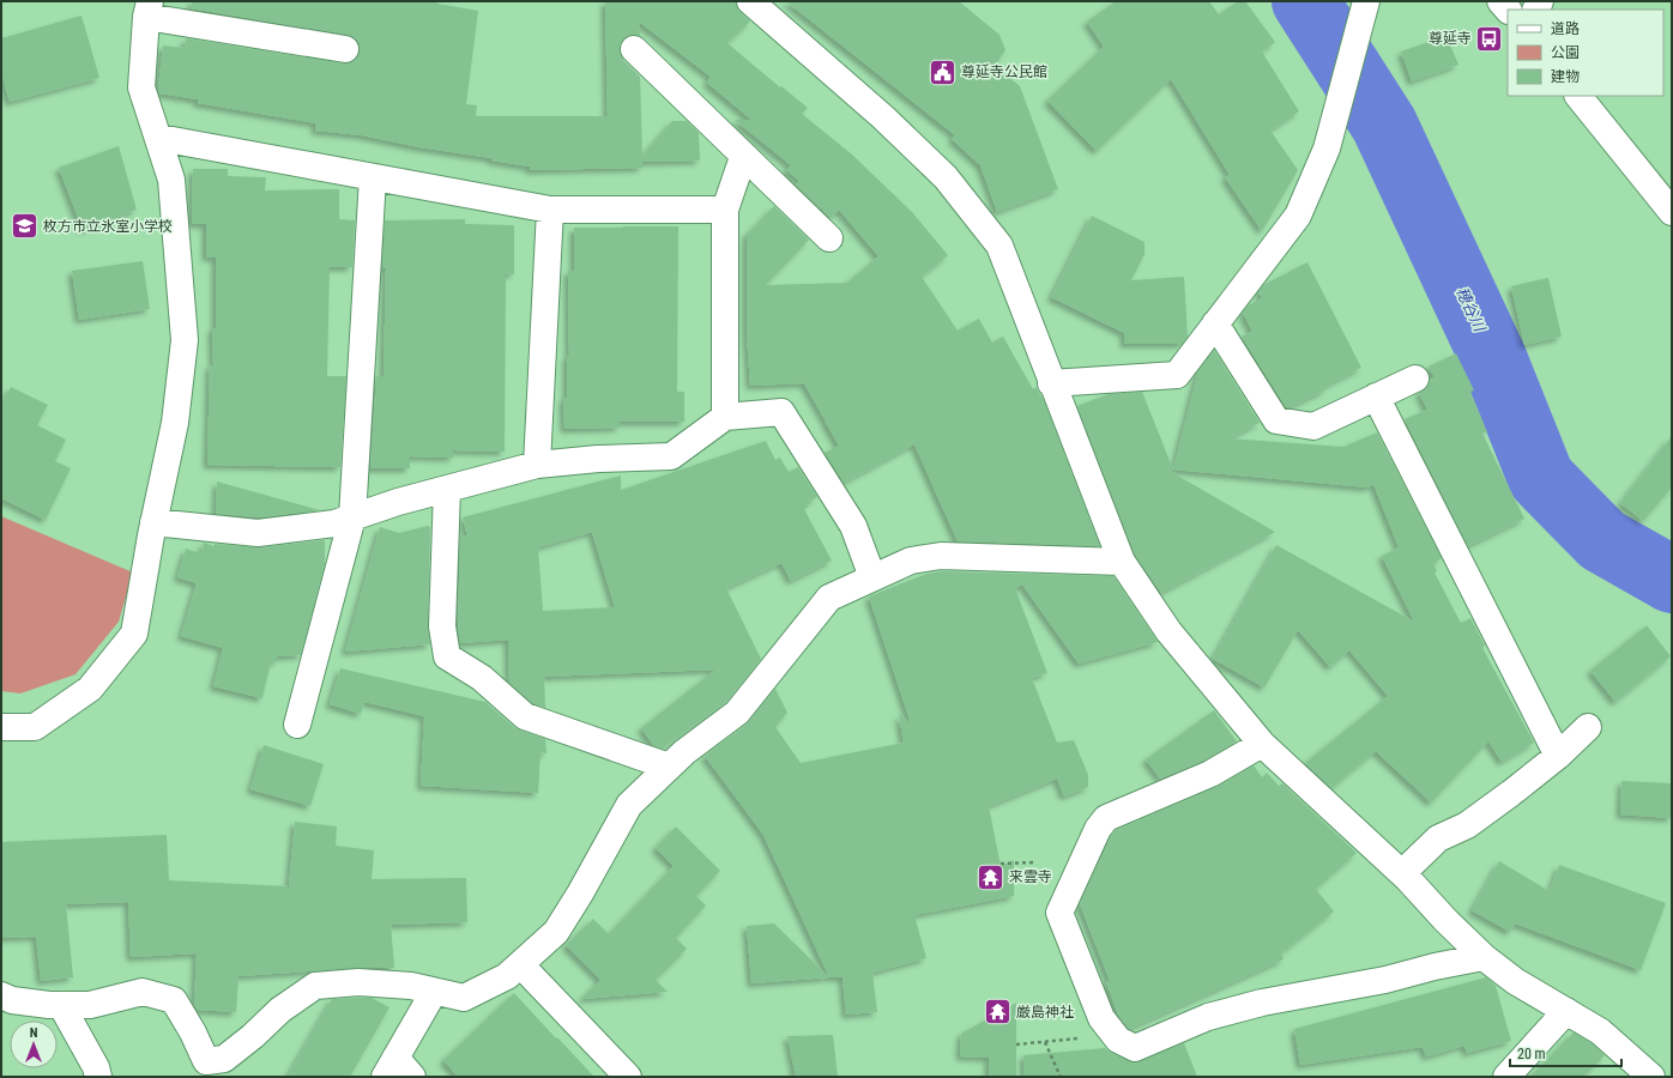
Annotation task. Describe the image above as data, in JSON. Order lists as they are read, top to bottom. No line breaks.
{"water":["穂谷川"],"places":{"bus stop":["尊延寺"],"public building":["尊延寺公民館"],"school or university":["枚方市立氷室小学校"],"temple":["来雲寺","厳島神社"]},"legend":["道路","公園","建物"],"scale_bar":"20 m","north":"top"}
